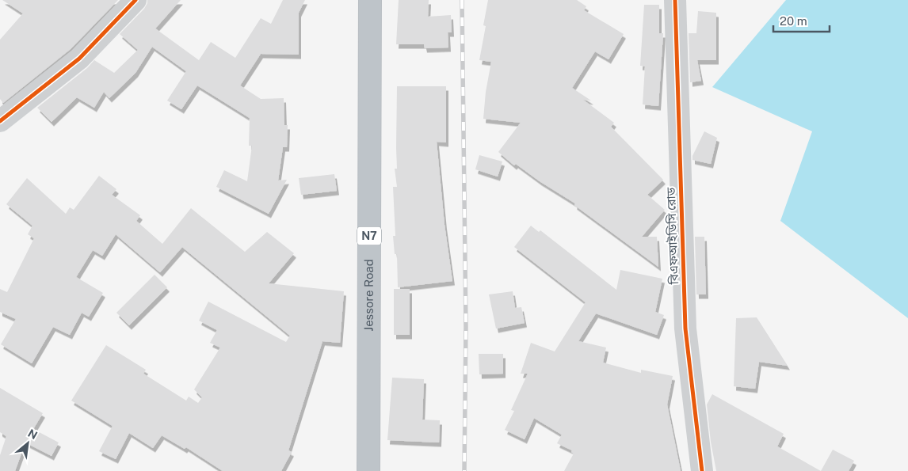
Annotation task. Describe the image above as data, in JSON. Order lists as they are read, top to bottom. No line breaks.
{"streets":{"highway":["N7","Jessore Road"],"street":["বিএফআইডিসি রোড"]},"scale_bar":"20 m","north":"top right"}
